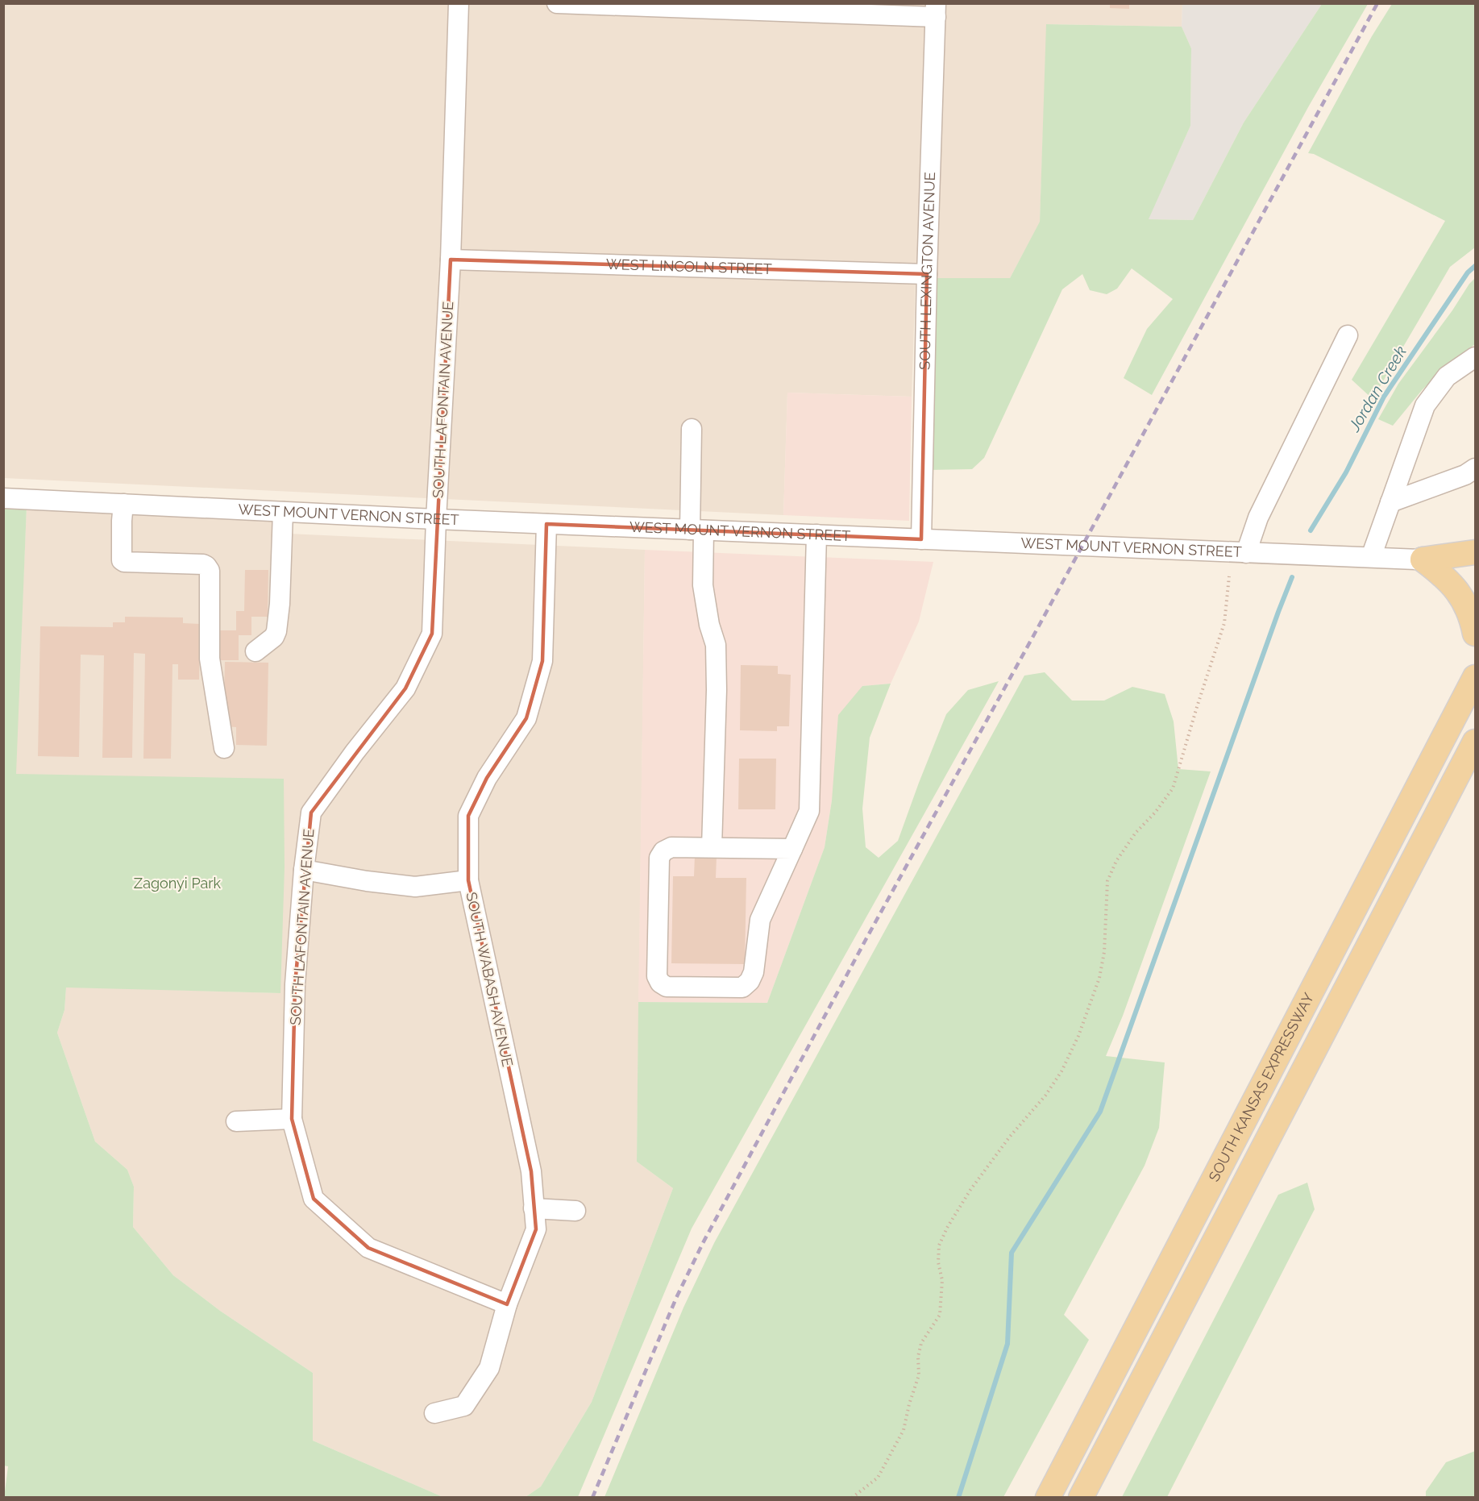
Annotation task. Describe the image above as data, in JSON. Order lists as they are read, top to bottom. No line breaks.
{"streets":{"main road":["SOUTH KANSAS EXPRESSWAY"],"street":["WEST LINCOLN STREET","SOUTH LEXINGTON AVENUE","SOUTH LAFONTAIN AVENUE","WEST MOUNT VERNON STREET","SOUTH WABASH AVENUE"]},"crossings":[["WEST LINCOLN STREET","SOUTH LEXINGTON AVENUE"],["WEST LINCOLN STREET","SOUTH LAFONTAIN AVENUE"],["SOUTH LEXINGTON AVENUE","WEST MOUNT VERNON STREET"],["SOUTH LAFONTAIN AVENUE","WEST MOUNT VERNON STREET"],["SOUTH LAFONTAIN AVENUE","SOUTH WABASH AVENUE"],["WEST MOUNT VERNON STREET","SOUTH WABASH AVENUE"]],"water":["Jordan Creek"],"parks":["Zagonyi Park"]}
